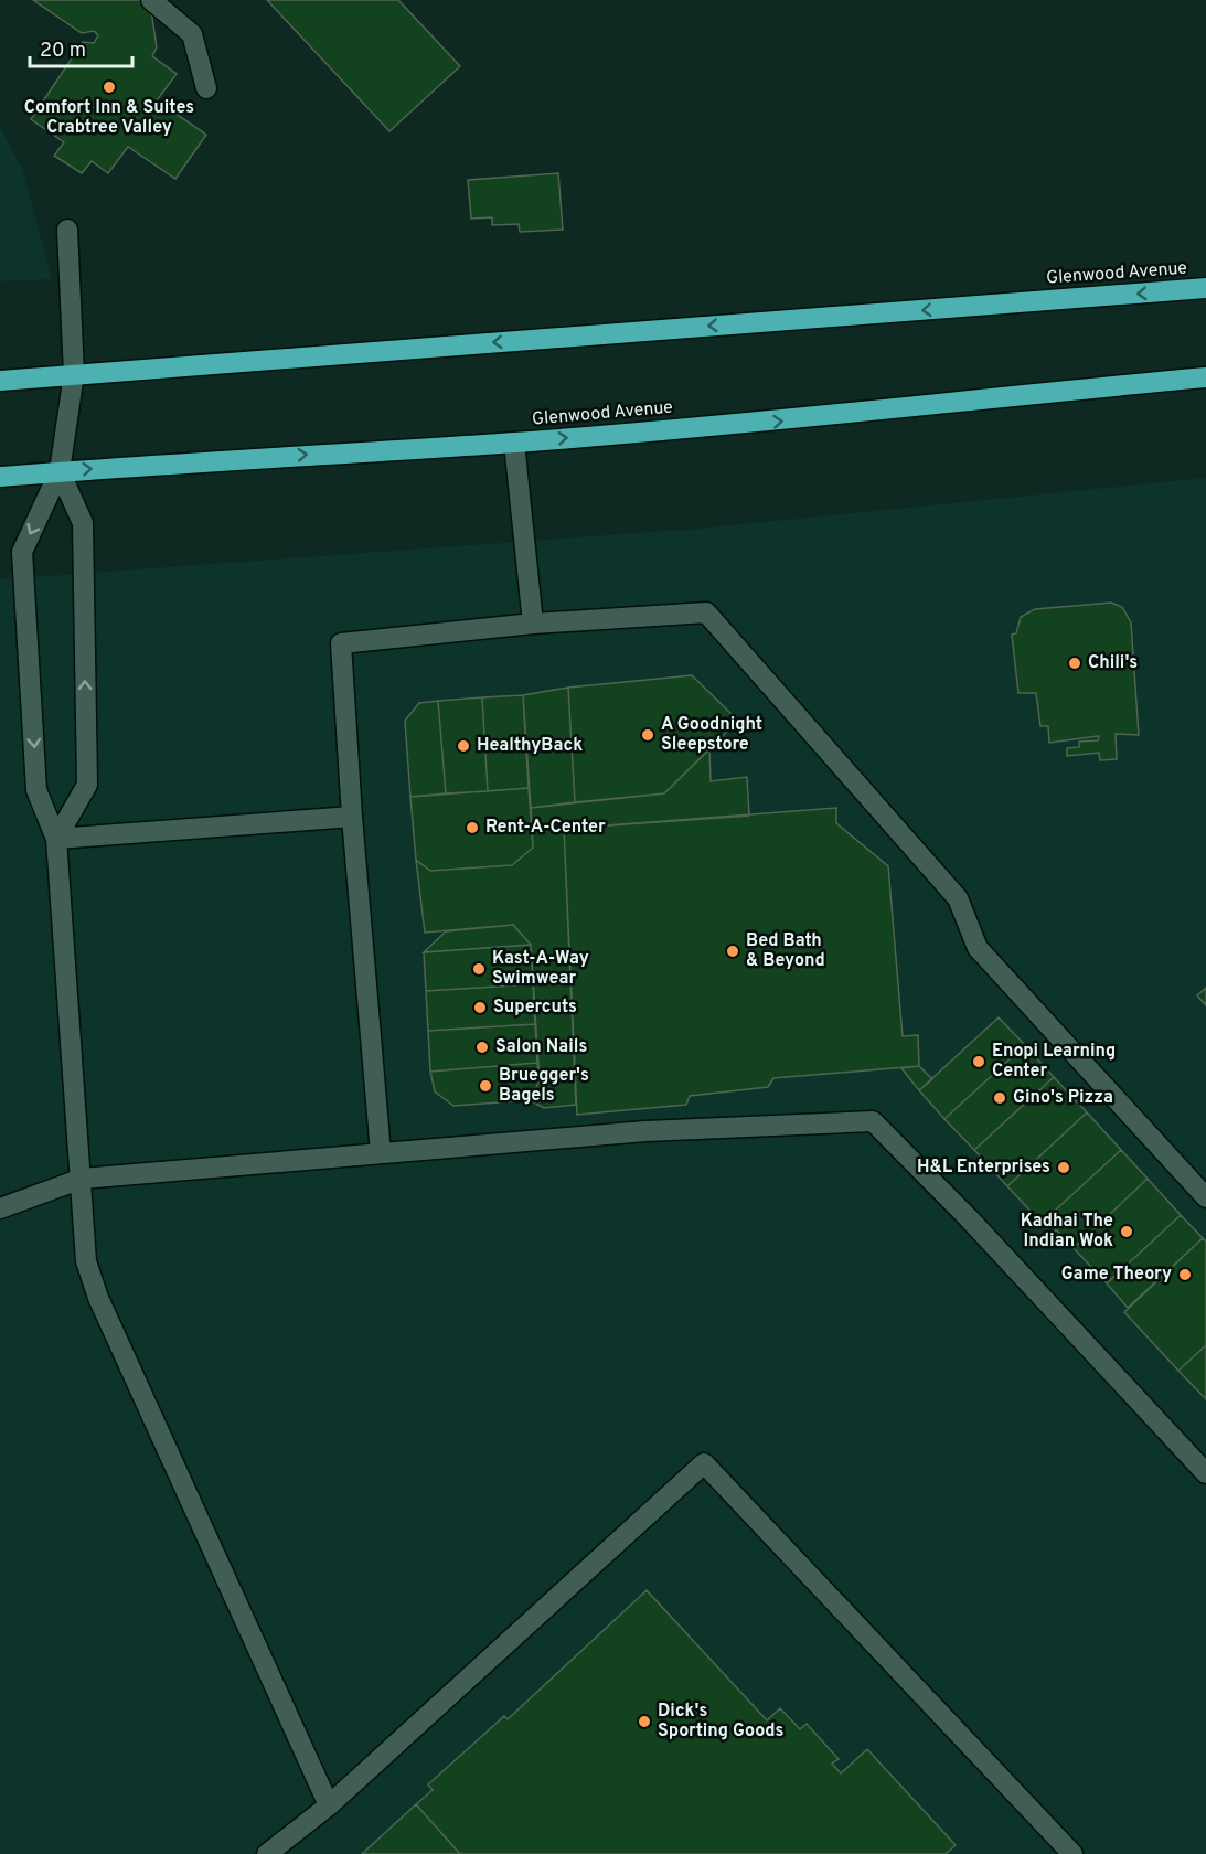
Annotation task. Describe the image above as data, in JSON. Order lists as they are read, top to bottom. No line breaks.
{"streets":{"highway":["Glenwood Avenue"]},"places":["Comfort Inn & Suites Crabtree Valley","Chili's","A Goodnight Sleepstore","HealthyBack","Rent-A-Center","Bed Bath & Beyond","Kast-A-Way Swimwear","Supercuts","Salon Nails","Enopi Learning Center","Bruegger's Bagels","Gino's Pizza","H&L Enterprises","Kadhai The Indian Wok","Game Theory","Dick's Sporting Goods"],"scale_bar":"20 m"}
